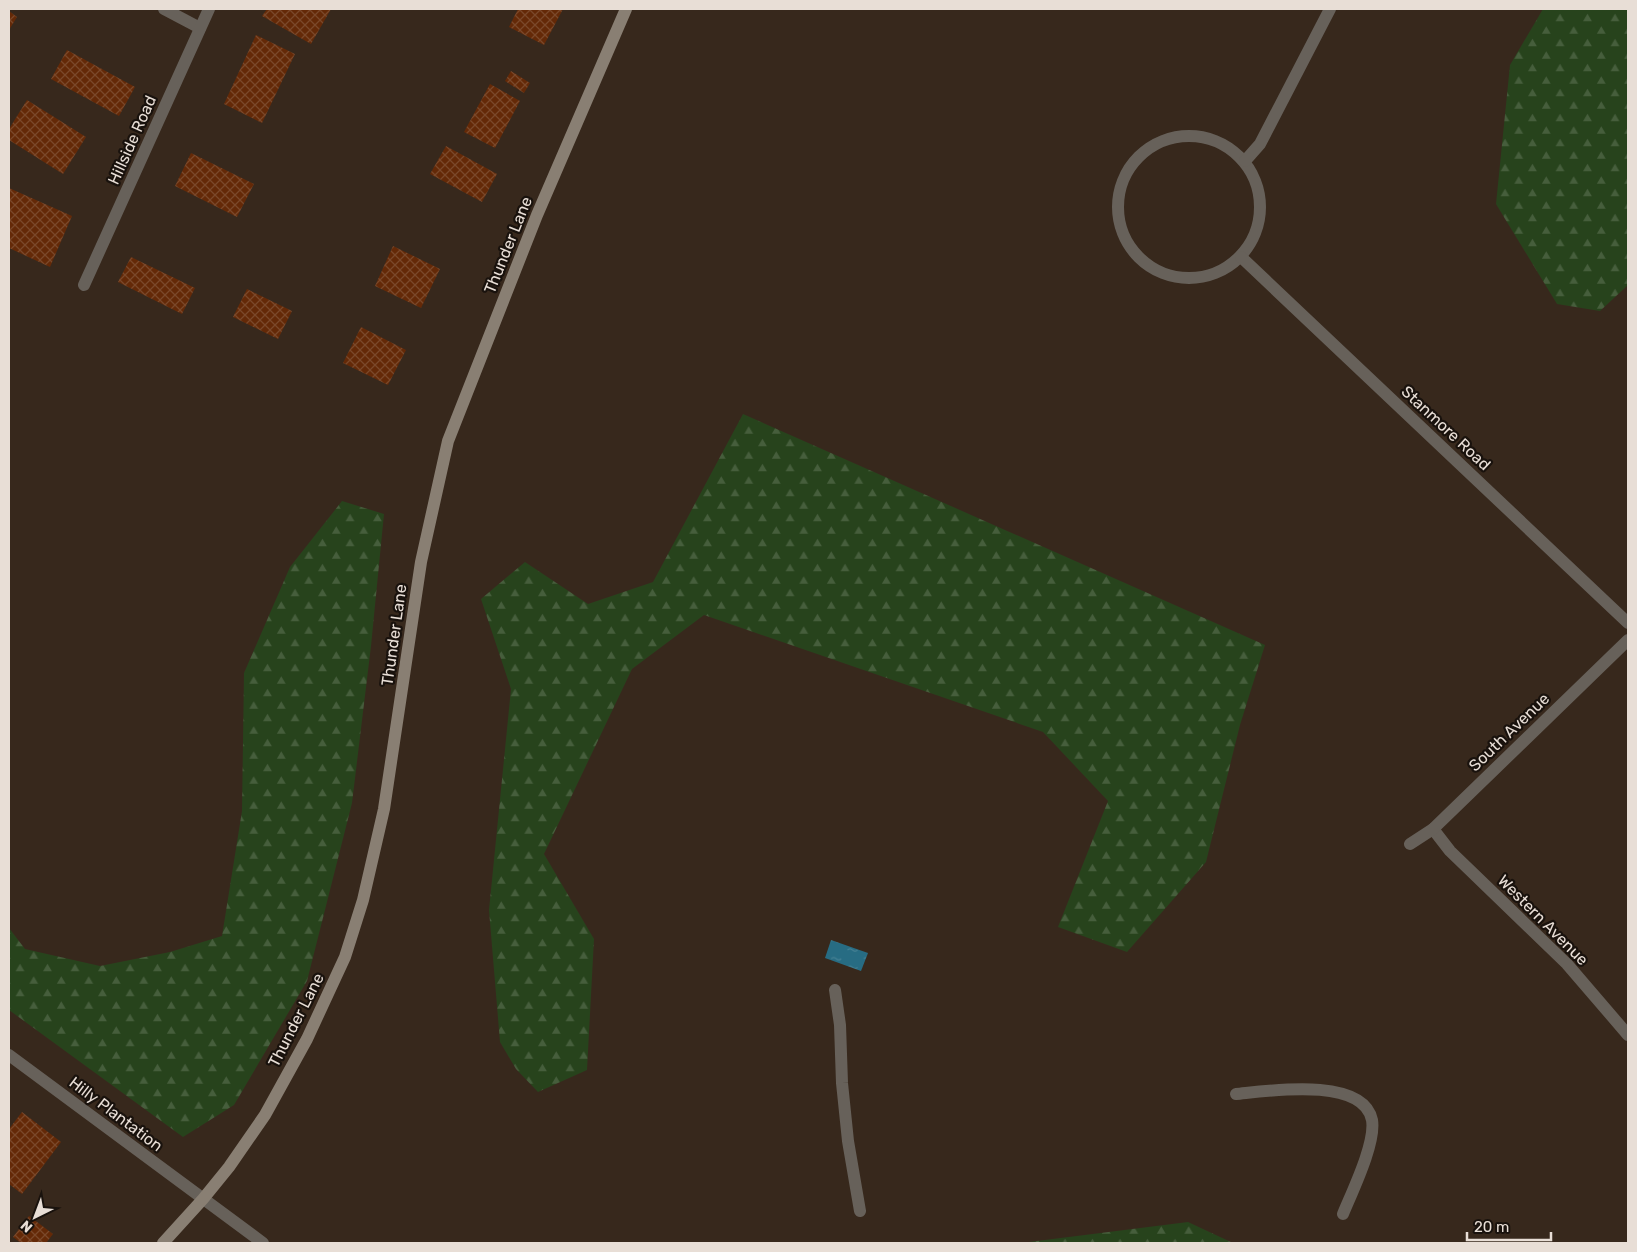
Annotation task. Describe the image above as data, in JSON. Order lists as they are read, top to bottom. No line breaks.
{"streets":{"street":["Hillside Road","Thunder Lane","Stanmore Road","South Avenue","Western Avenue","Hilly Plantation"]},"crossings":[["Thunder Lane","Hilly Plantation"],["South Avenue","Western Avenue"]],"scale_bar":"20 m","north":"bottom left"}
